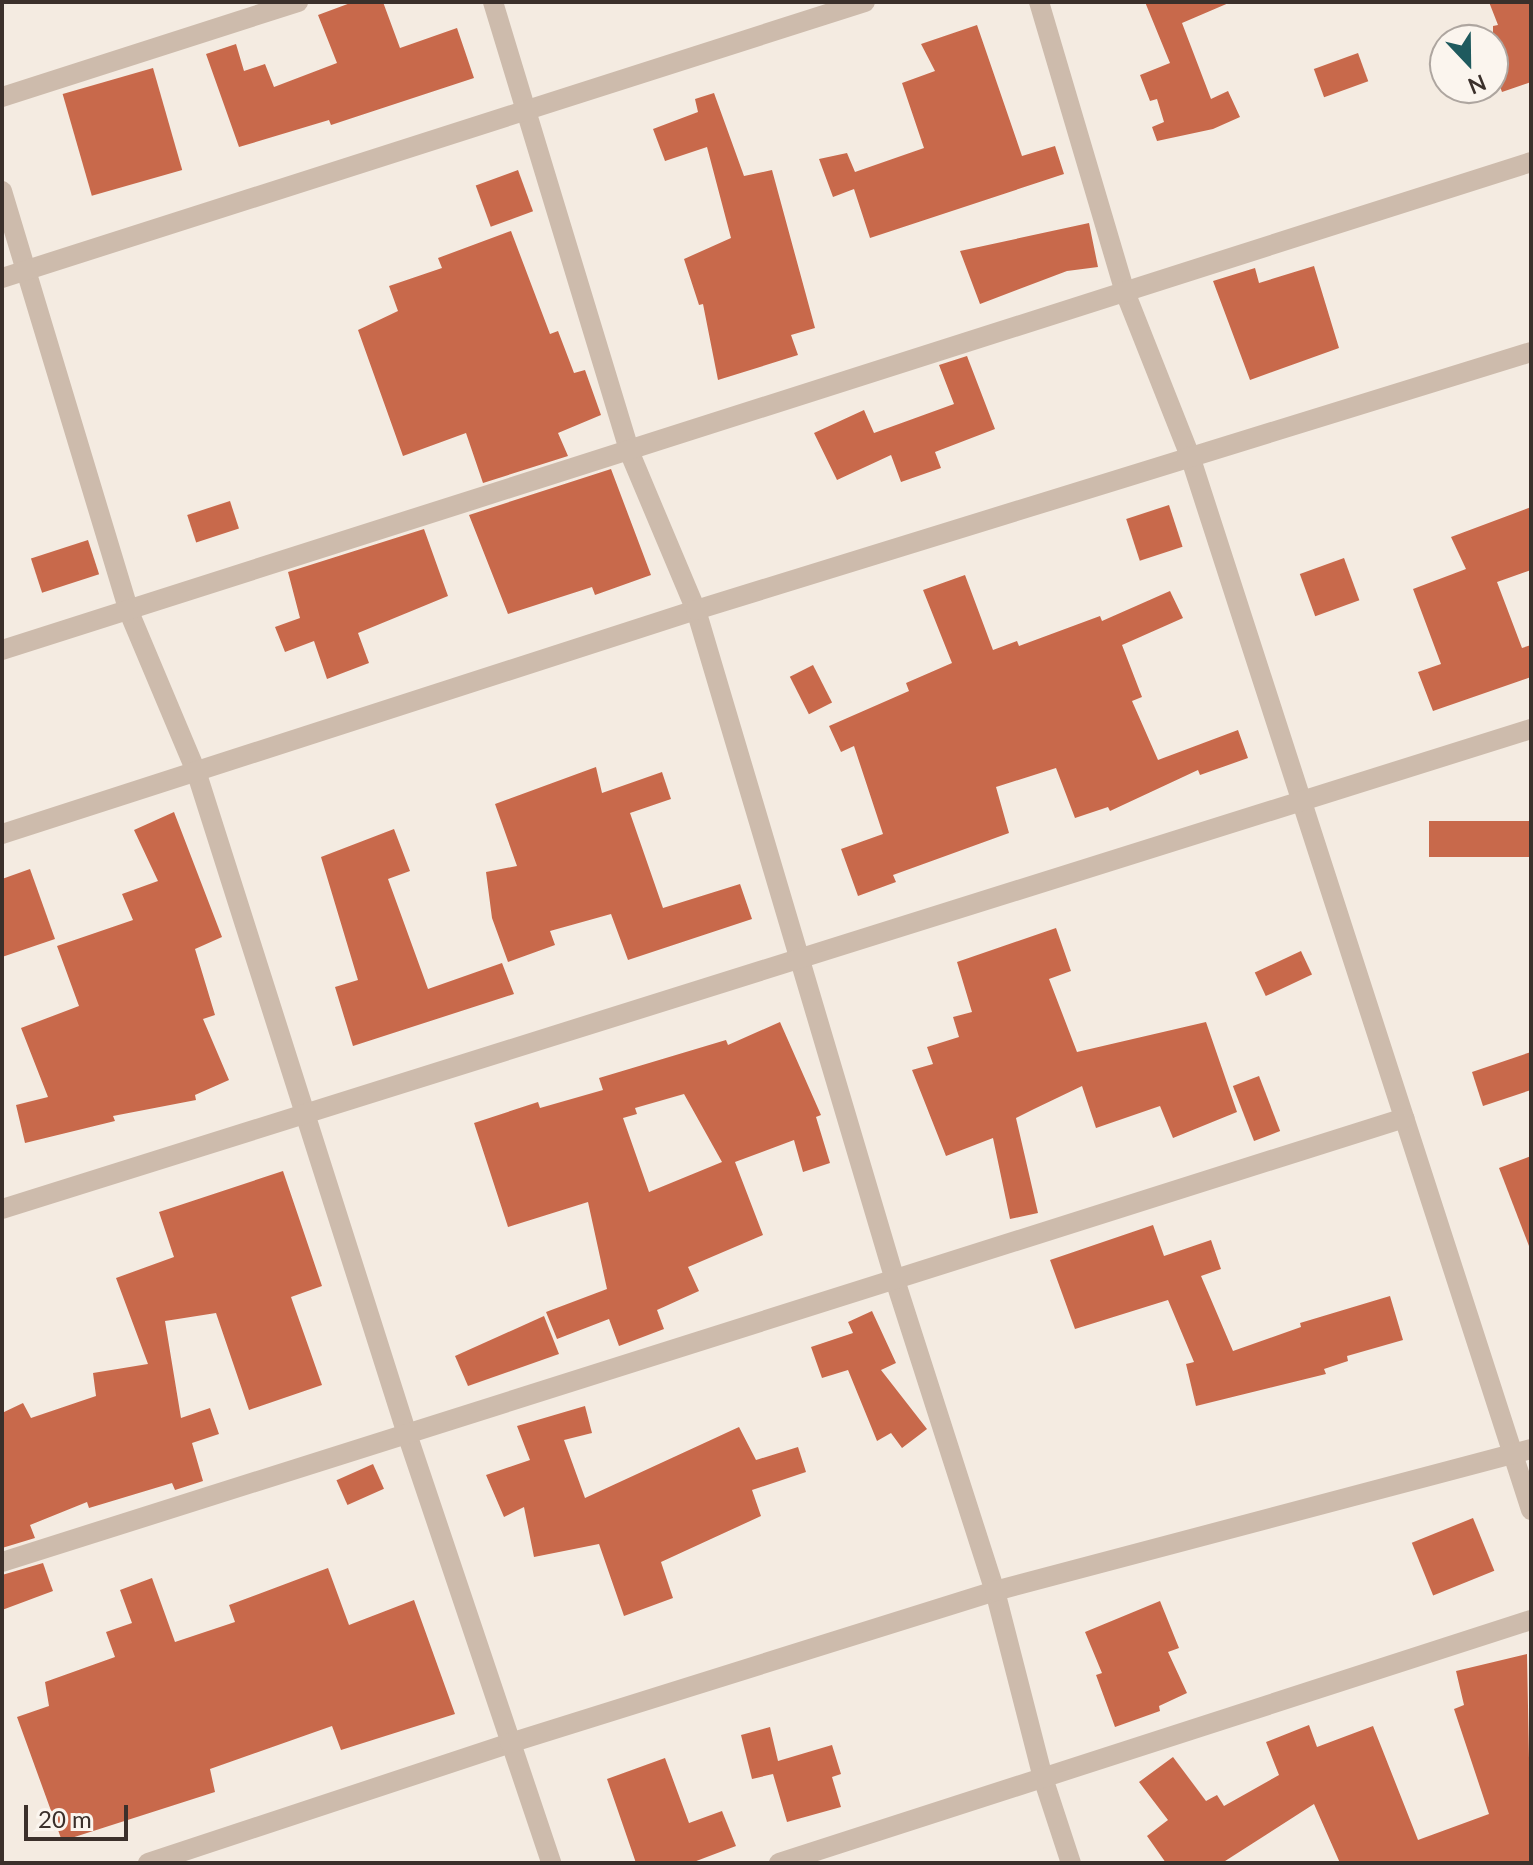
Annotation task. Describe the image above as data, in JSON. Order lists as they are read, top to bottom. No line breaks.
{"scale_bar":"20 m","north":"bottom"}
